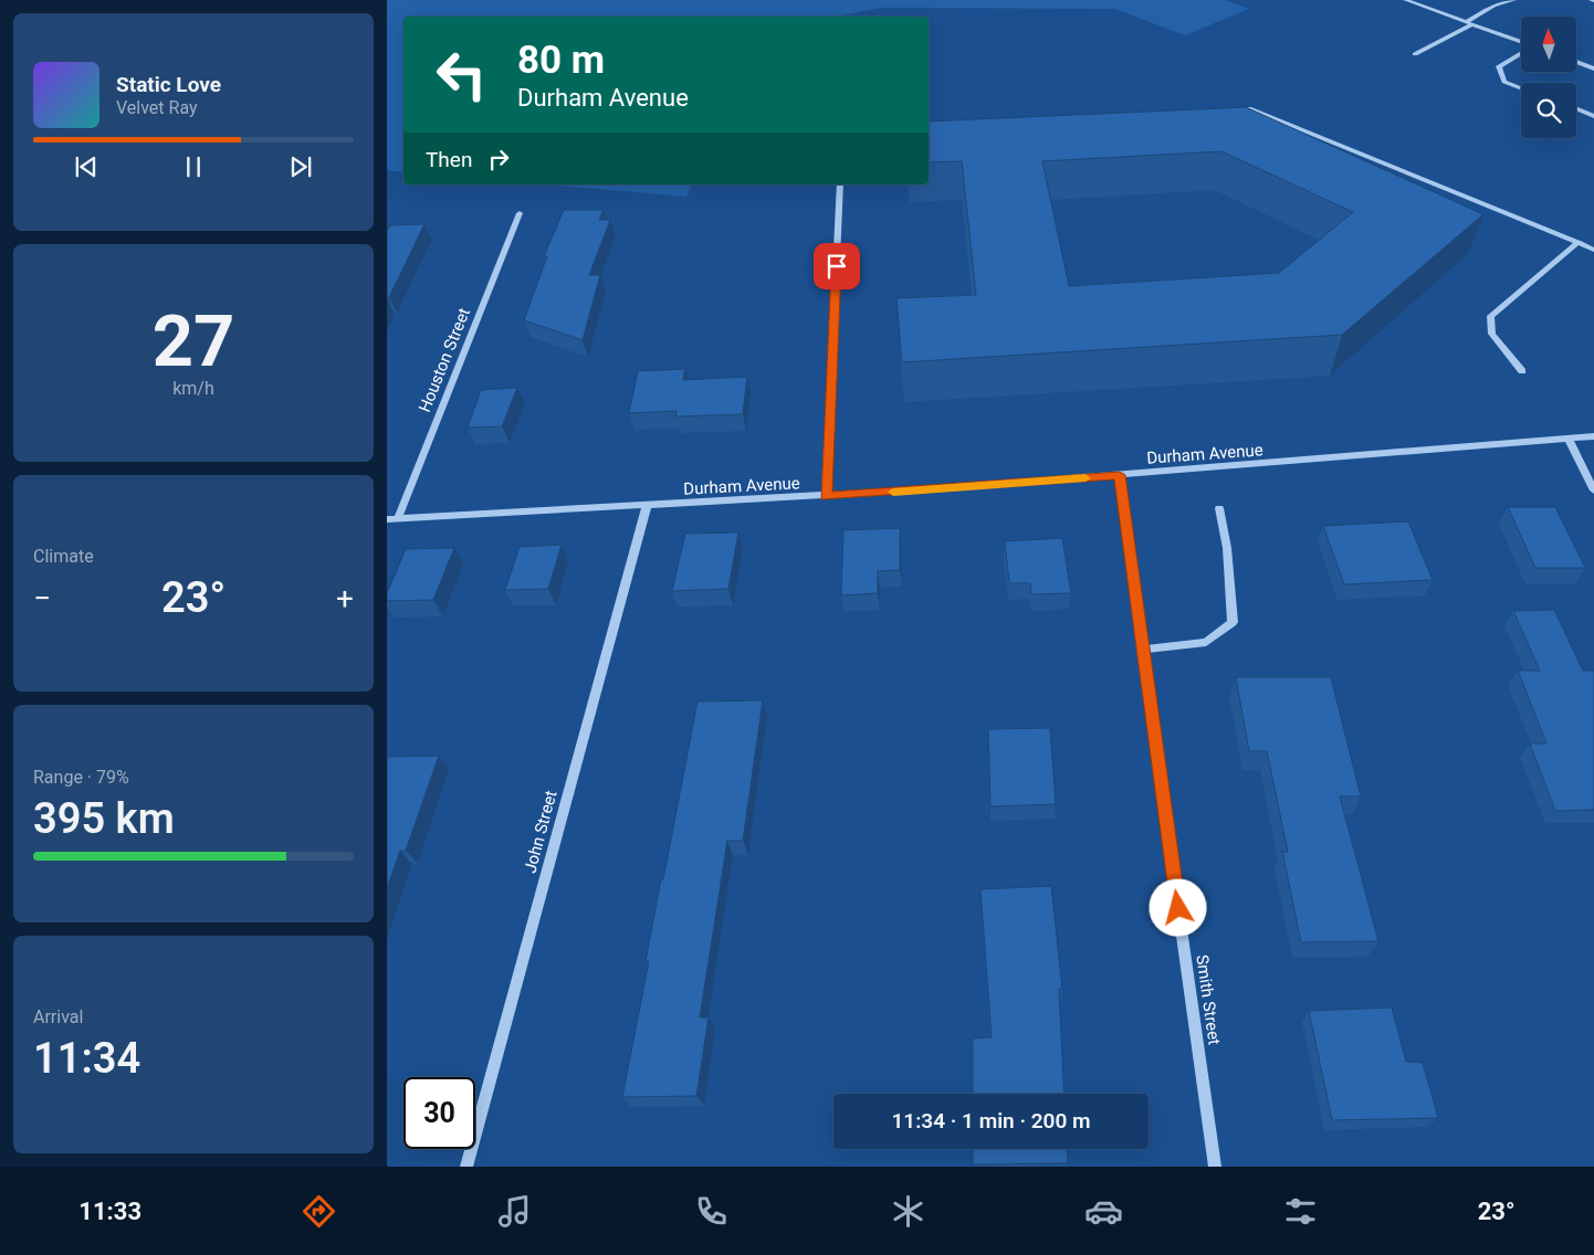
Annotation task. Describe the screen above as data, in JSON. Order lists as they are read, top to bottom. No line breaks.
{"streets":{"street":["Houston Street","Durham Avenue","John Street","Smith Street"]},"crossings":[["Houston Street","Durham Avenue"],["Durham Avenue","John Street"],["Durham Avenue","Smith Street"]],"north":"top","page":{"turn":["80 m","Durham Avenue"],"song":["Static Love","Velvet Ray"],"then":"Then","tile":[["27","km/h"],"Climate",["Range · 79%","395 km"],["Arrival","11:34"]],"heat":["−","23°","+"],"limit":"30","trip":"11:34 · 1 min · 200 m","tabs":["11:33","23°"]}}
